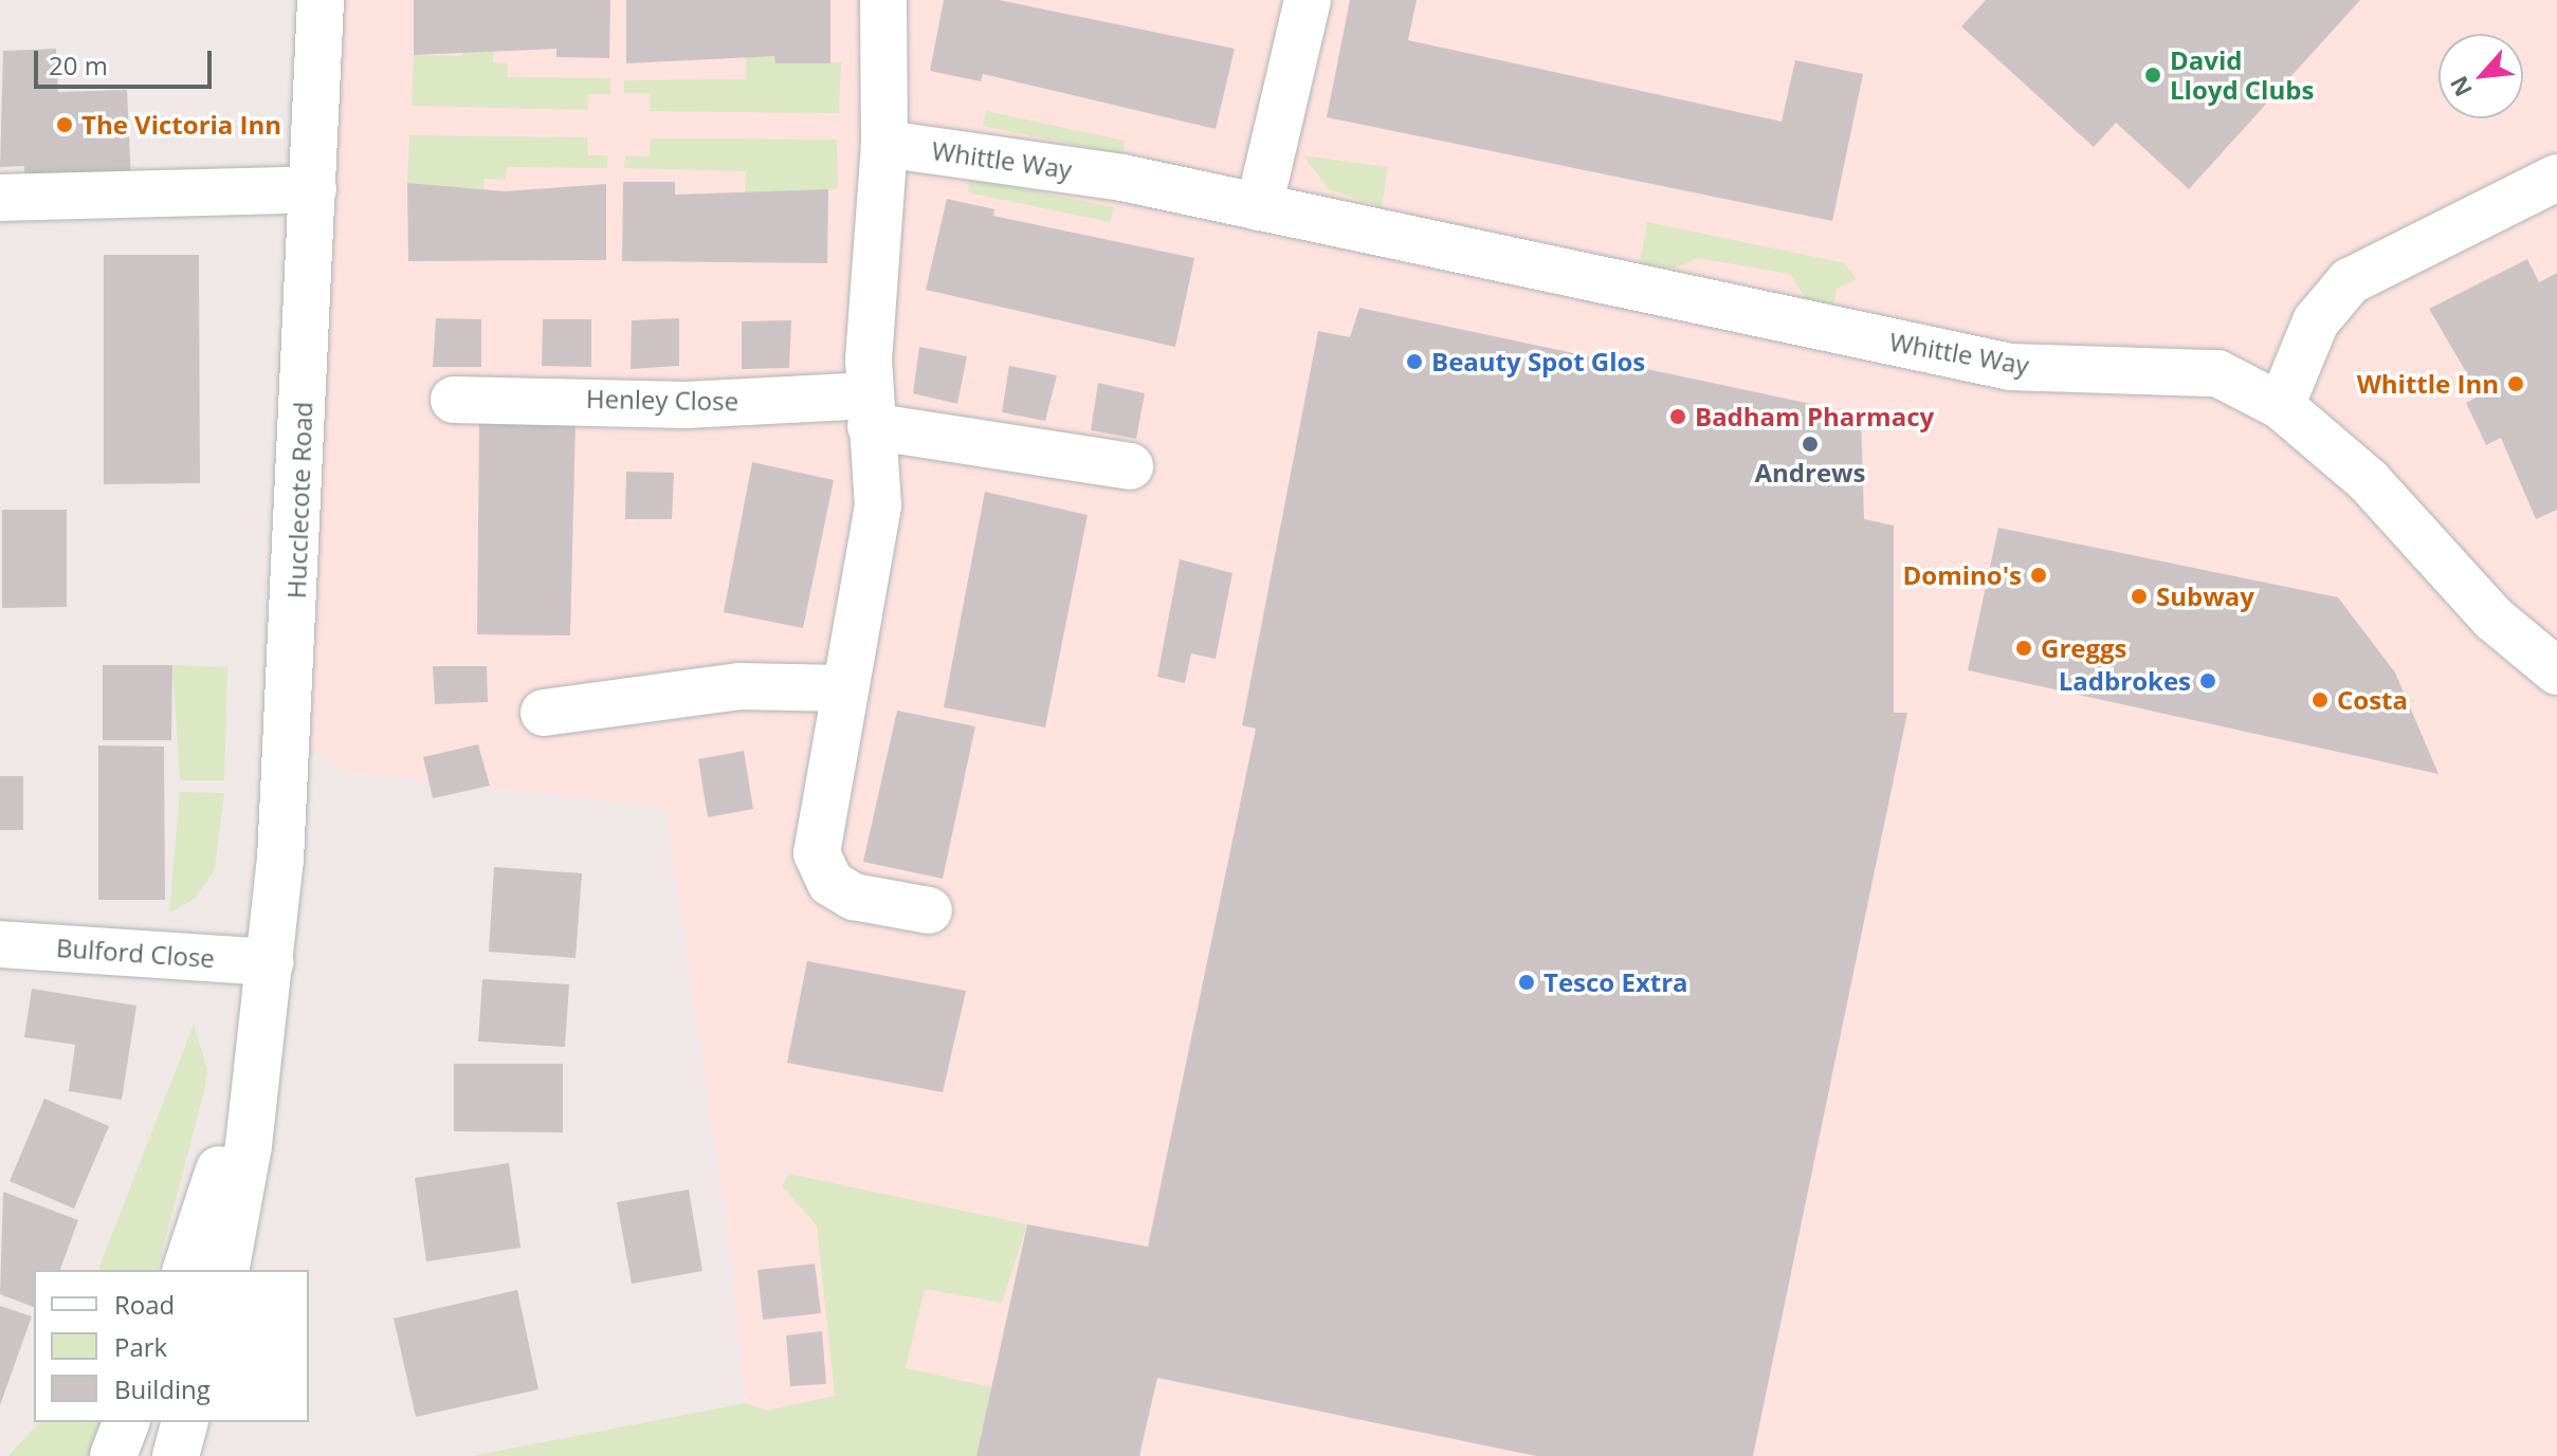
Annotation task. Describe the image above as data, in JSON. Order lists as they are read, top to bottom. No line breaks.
{"streets":{"street":["Whittle Way","Henley Close","Hucclecote Road","Bulford Close"]},"crossings":[["Hucclecote Road","Bulford Close"]],"places":["David Lloyd Clubs","The Victoria Inn","Beauty Spot Glos","Whittle Inn","Badham Pharmacy","Andrews","Domino's","Subway","Greggs","Ladbrokes","Costa","Tesco Extra"],"legend":["Road","Park","Building"],"scale_bar":"20 m","north":"bottom left"}
